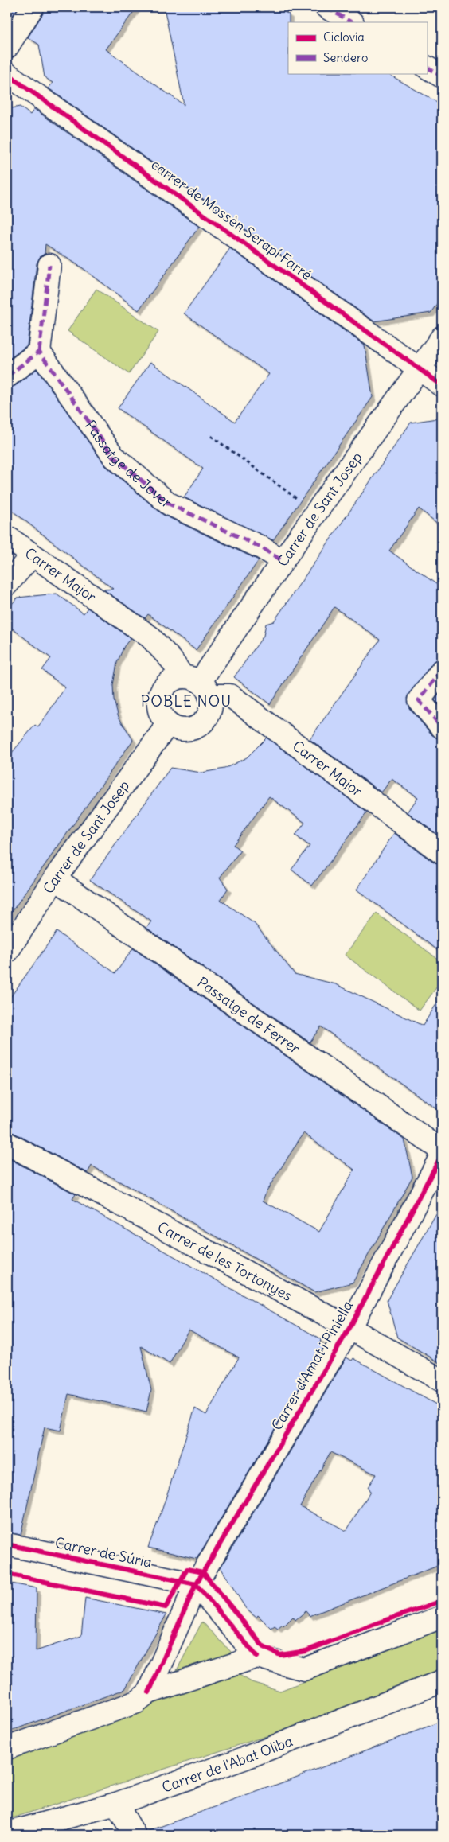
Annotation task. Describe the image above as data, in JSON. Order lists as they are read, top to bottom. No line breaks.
{"streets":{"street":["carrer de Mossèn Serapí Farré","Passatge de Jover","Carrer de Sant Josep","Carrer Major","Passatge de Ferrer","Carrer de les Tortonyes","Carrer d'Amat i Piniella","Carrer de Súria","Carrer de l'Abat Oliba"]},"crossings":[["carrer de Mossèn Serapí Farré","Carrer de Sant Josep"],["Passatge de Jover","Carrer de Sant Josep"],["Carrer de Sant Josep","Carrer Major"],["Carrer de Sant Josep","Passatge de Ferrer"],["Carrer de les Tortonyes","Carrer d'Amat i Piniella"],["Carrer d'Amat i Piniella","Carrer de Súria"]],"districts":["POBLE NOU"],"legend":["Ciclovía","Sendero"]}
